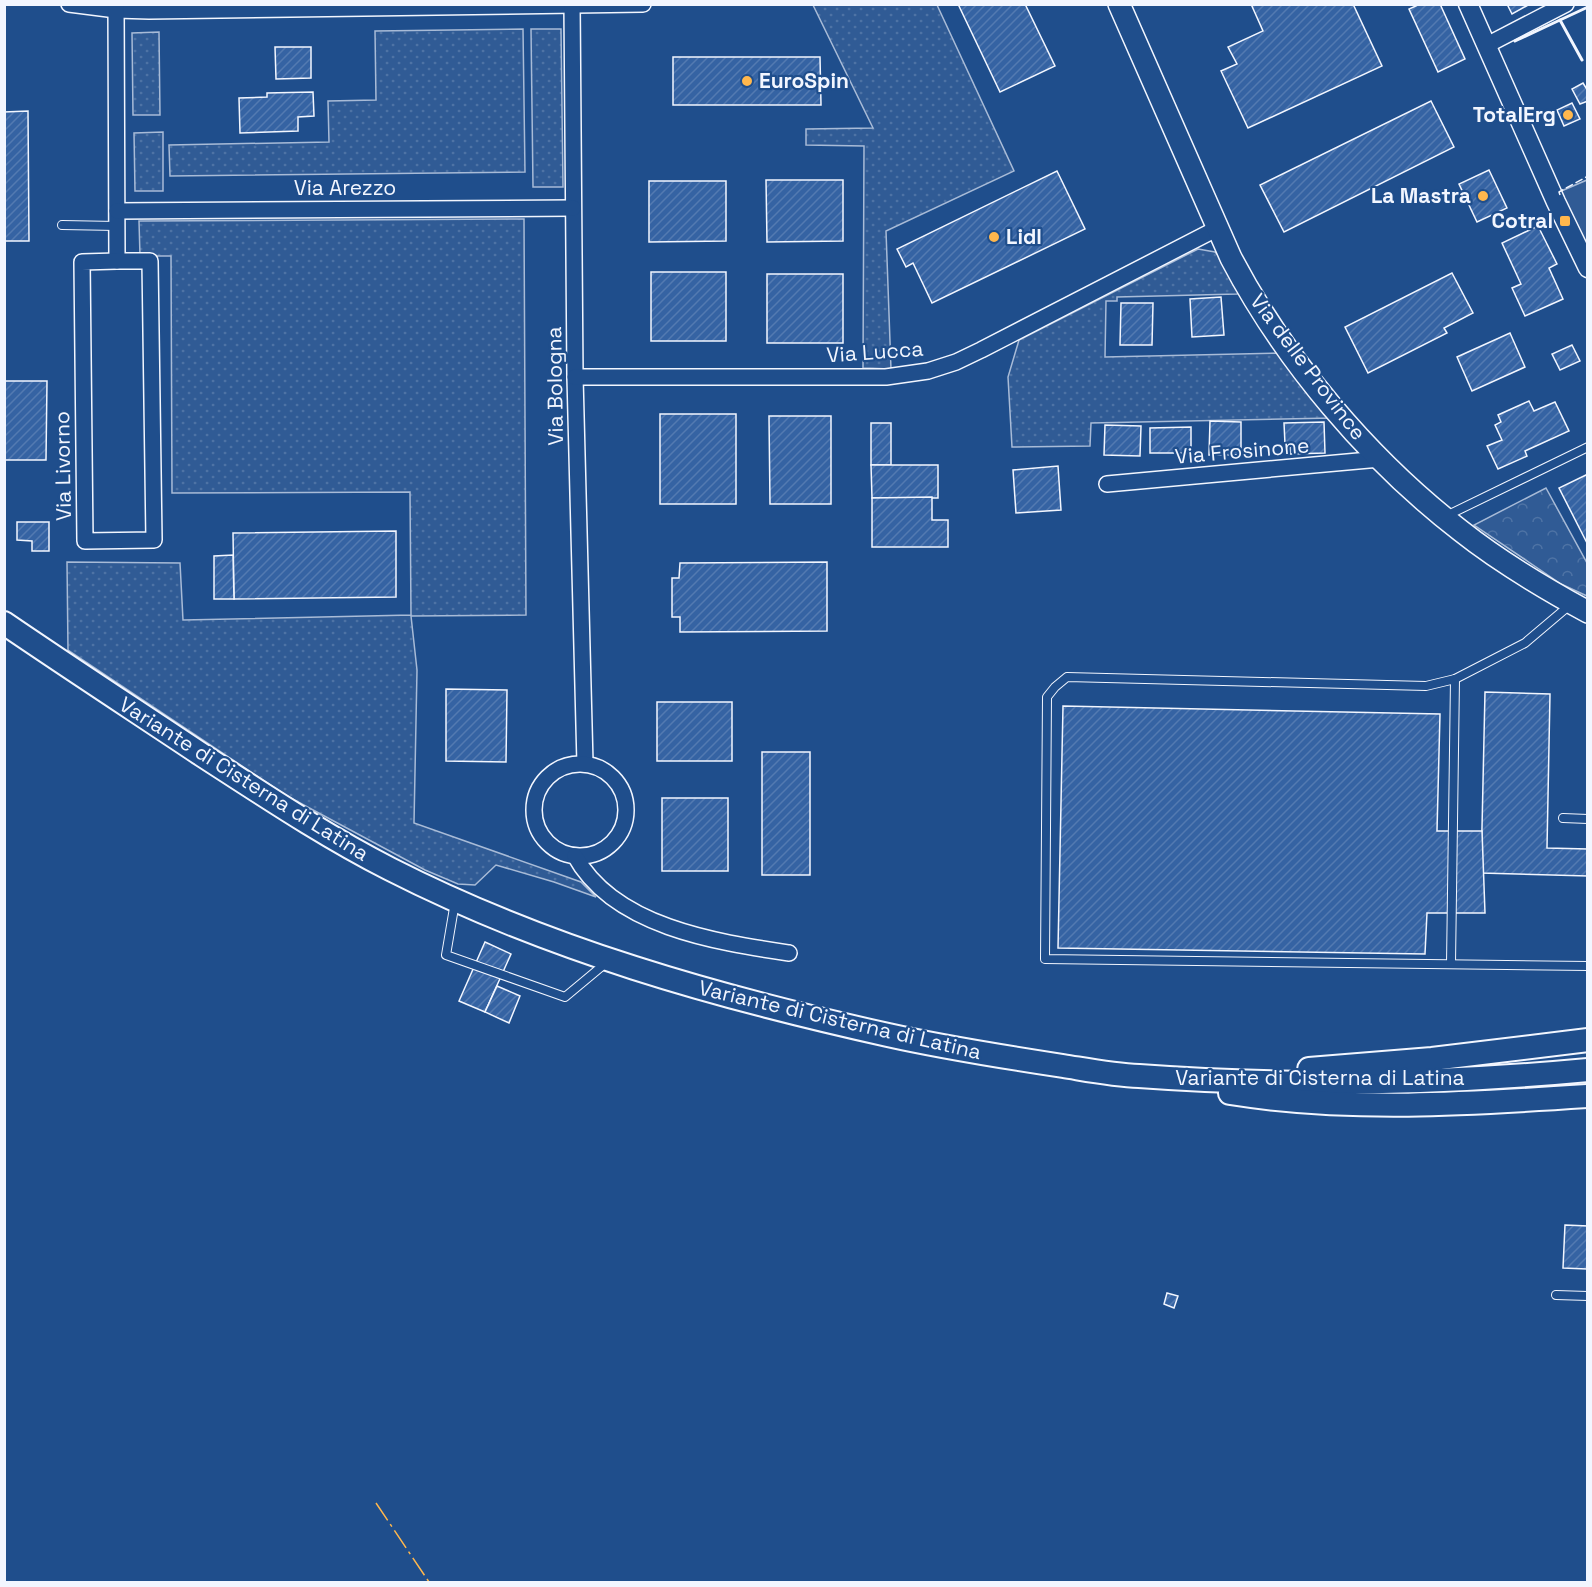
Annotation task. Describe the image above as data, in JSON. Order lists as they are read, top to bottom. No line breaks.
{"streets":{"main road":["Via delle Province","Variante di Cisterna di Latina"],"street":["Via Arezzo","Via Lucca","Via Bologna","Via Frosinone","Via Livorno"]},"crossings":[["Via Arezzo","Via Bologna"],["Via Lucca","Via delle Province"],["Via Lucca","Via Bologna"],["Via delle Province","Via Frosinone"]],"places":{"other":["EuroSpin","TotalErg","La Mastra","Lidl"],"transit":["Cotral"]}}
